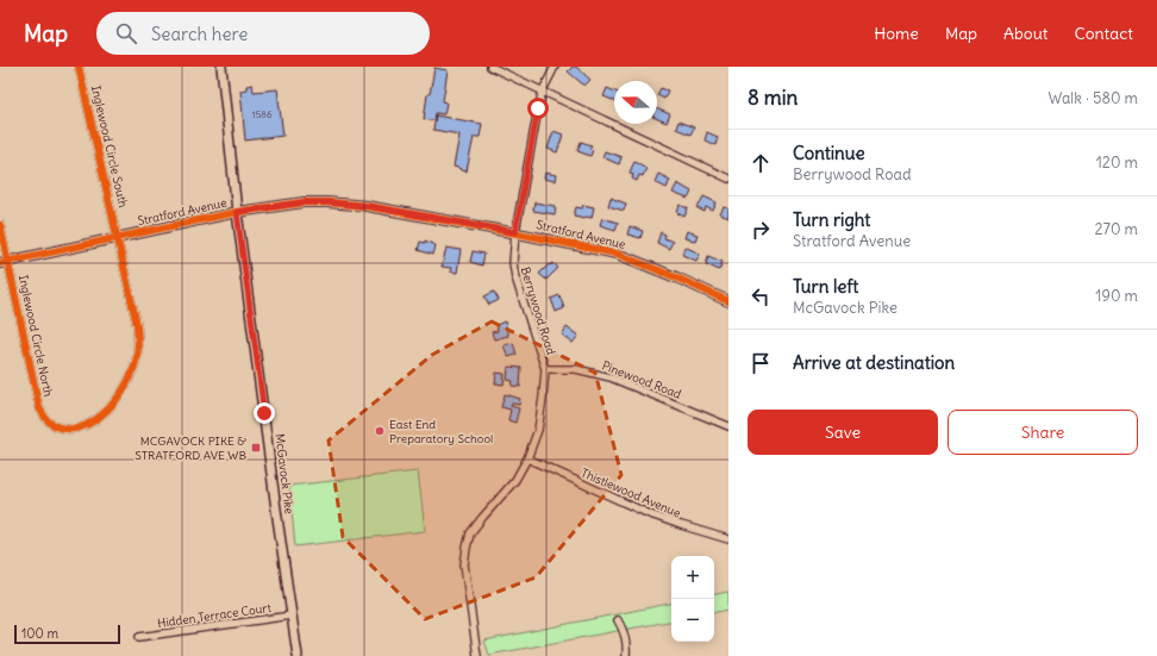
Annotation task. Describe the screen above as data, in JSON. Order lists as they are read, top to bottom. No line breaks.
{"streets":{"street":["Inglewood Circle South","Stratford Avenue","Berrywood Road","Inglewood Circle North","Pinewood Road","McGavock Pike","Thistlewood Avenue","Hidden Terrace Court"]},"crossings":[["Inglewood Circle South","Stratford Avenue"],["Inglewood Circle South","Inglewood Circle North"],["Stratford Avenue","Berrywood Road"],["Stratford Avenue","Inglewood Circle North"],["Stratford Avenue","McGavock Pike"],["Berrywood Road","Pinewood Road"],["Berrywood Road","Thistlewood Avenue"],["McGavock Pike","Hidden Terrace Court"]],"places":{"other":["East End Preparatory School"],"transit":["MCGAVOCK PIKE & STRATFORD AVE WB"]},"house_numbers":["1586"],"scale_bar":"100 m","north":"left","page":{"header":"Map","search":"Search here","nav":["Home","Map","About","Contact"],"heading":["8 min","Walk · 580 m"],"list":[["Continue","Berrywood Road","120 m"],["Turn right","Stratford Avenue","270 m"],["Turn left","McGavock Pike","190 m"],"Arrive at destination"],"buttons":["Save","Share"],"map_buttons":["+","−"],"scale":"100 m"}}
